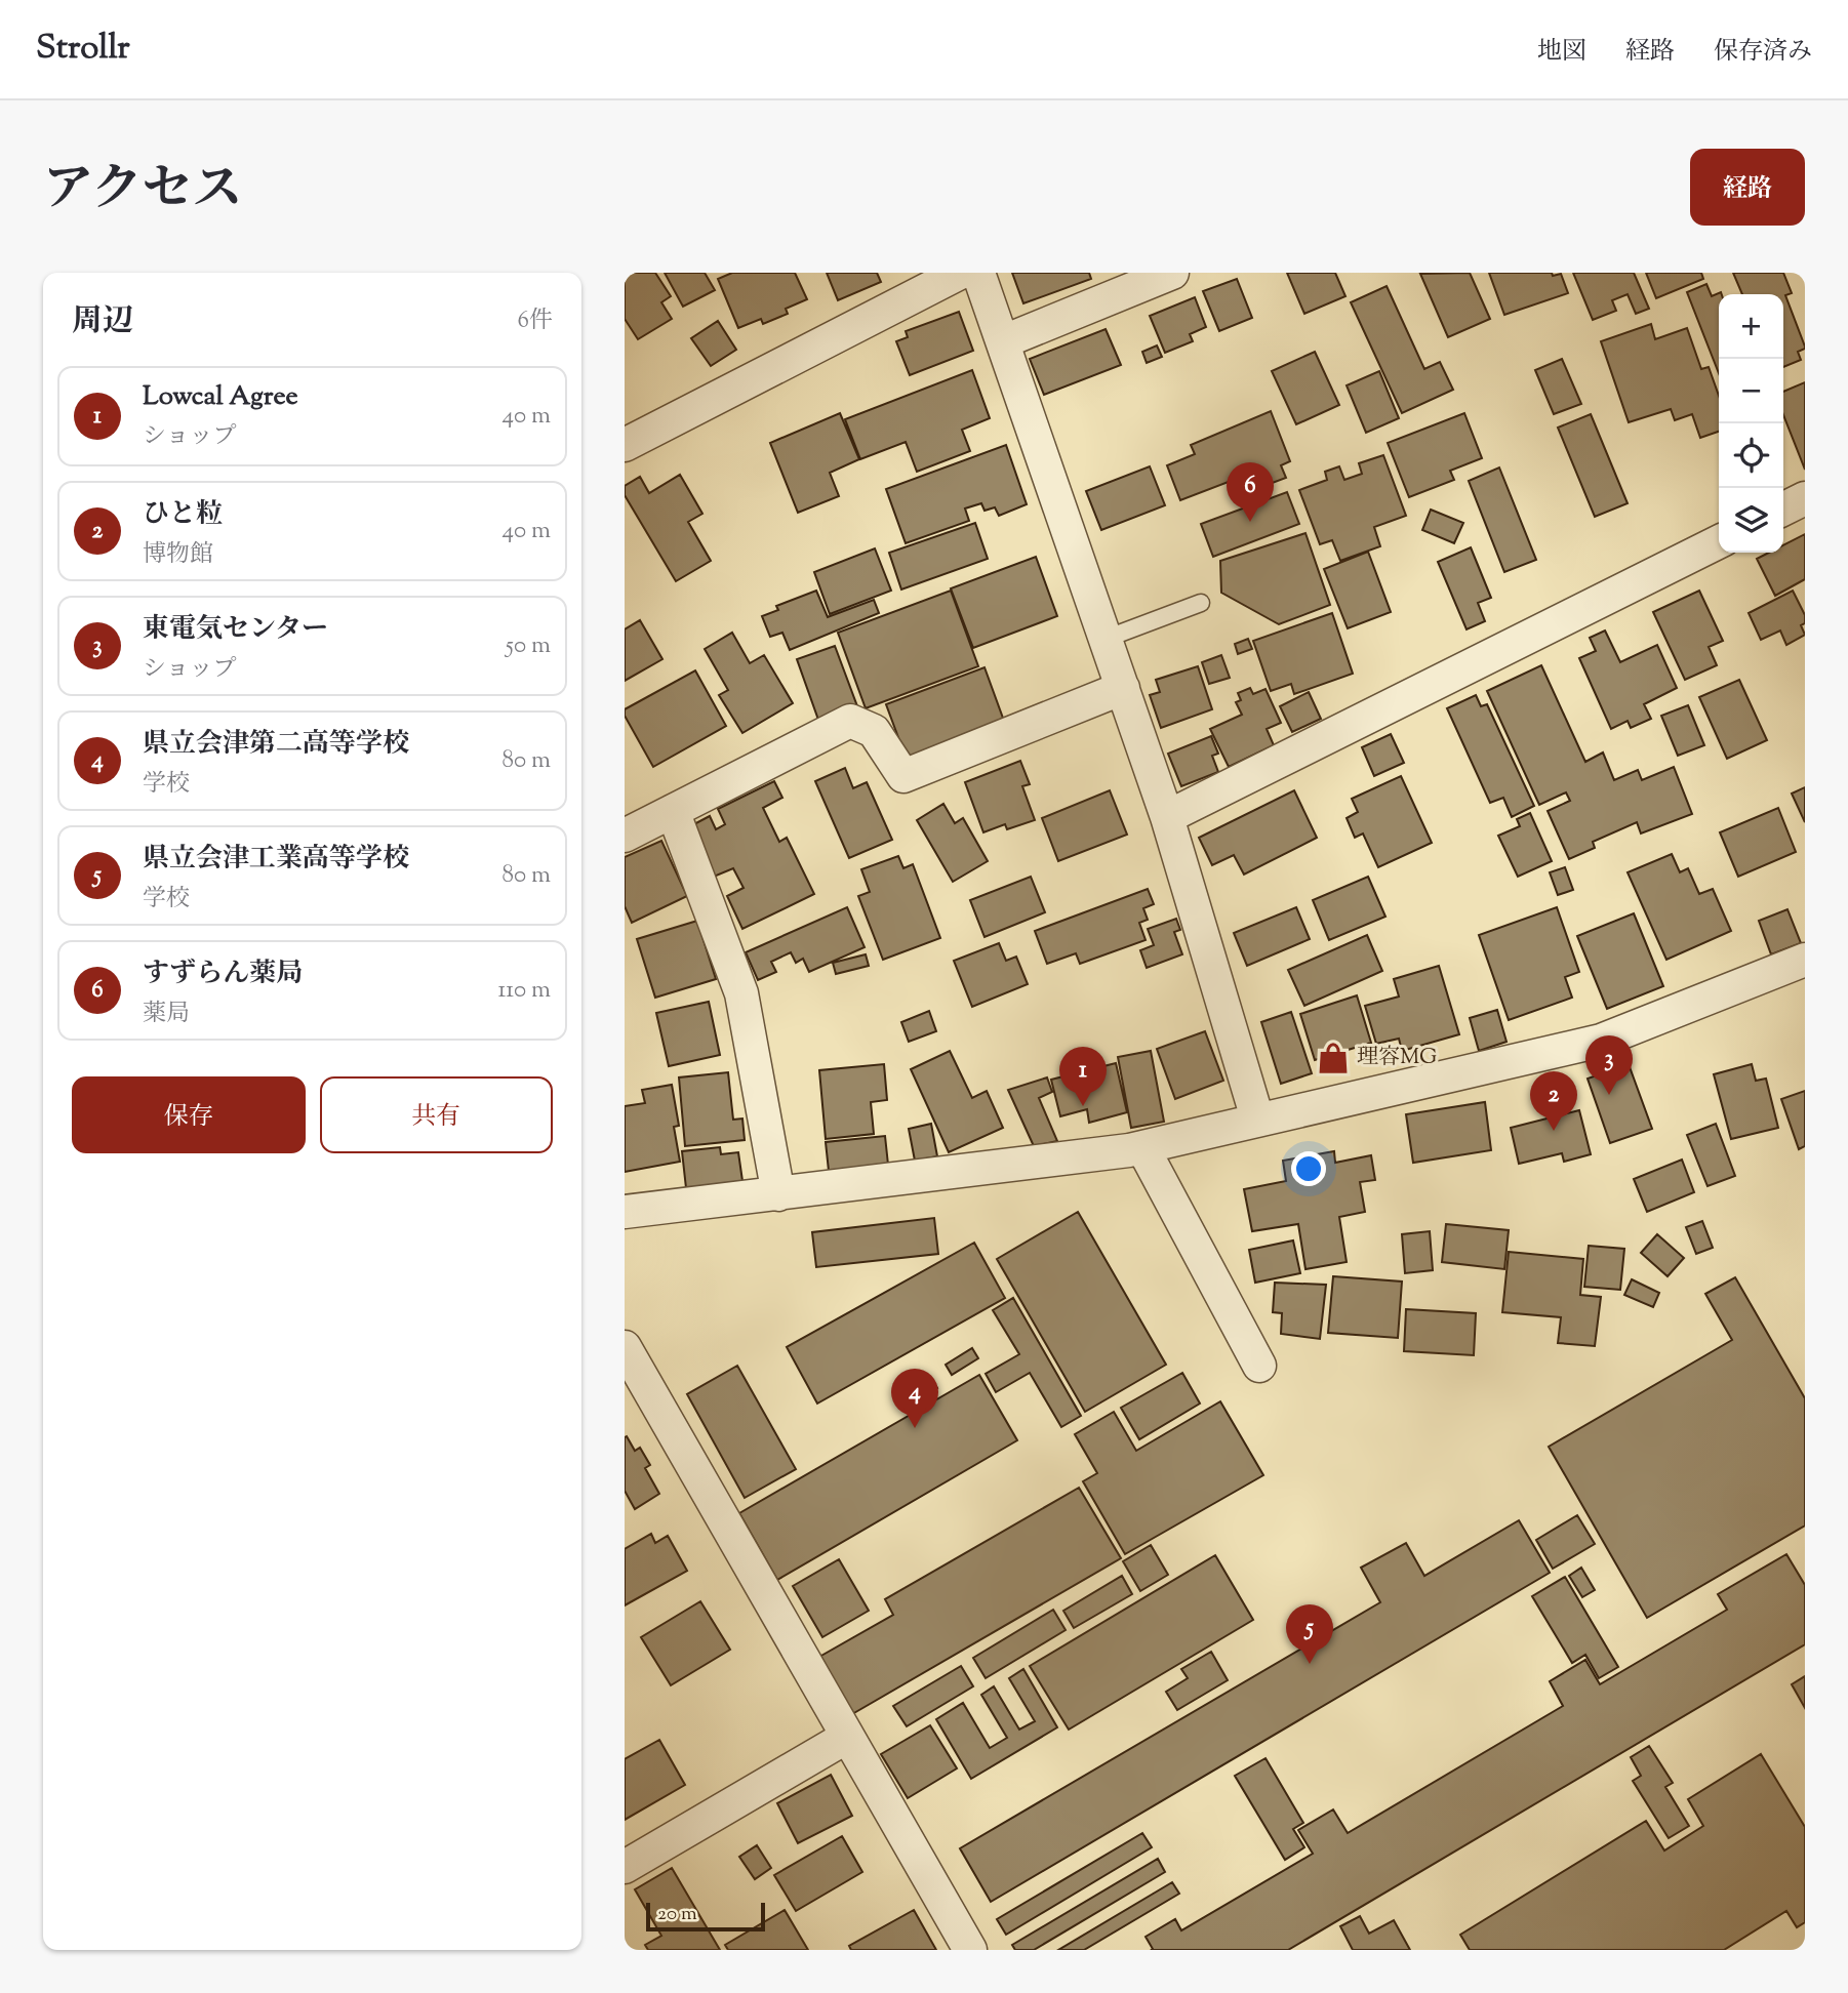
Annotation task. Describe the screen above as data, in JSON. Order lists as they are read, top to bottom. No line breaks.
{"places":{"shop":["理容MG"]},"scale_bar":"20 m","page":{"header":"Strollr","nav":["地図","経路","保存済み"],"title":"アクセス","buttons":["経路",["保存","共有"]],"heading":["周辺","6件"],"map_buttons":["+","−"],"list":[{"mark":"1","name":"Lowcal Agree","note":"ショップ","value":"40 m"},{"mark":"2","name":"ひと粒","note":"博物館","value":"40 m"},{"mark":"3","name":"東電気センター","note":"ショップ","value":"50 m"},{"mark":"4","name":"県立会津第二高等学校","note":"学校","value":"80 m"},{"mark":"5","name":"県立会津工業高等学校","note":"学校","value":"80 m"},{"mark":"6","name":"すずらん薬局","note":"薬局","value":"110 m"}],"pins":["6","3","1","2","4","5"],"scale":"20 m"}}
